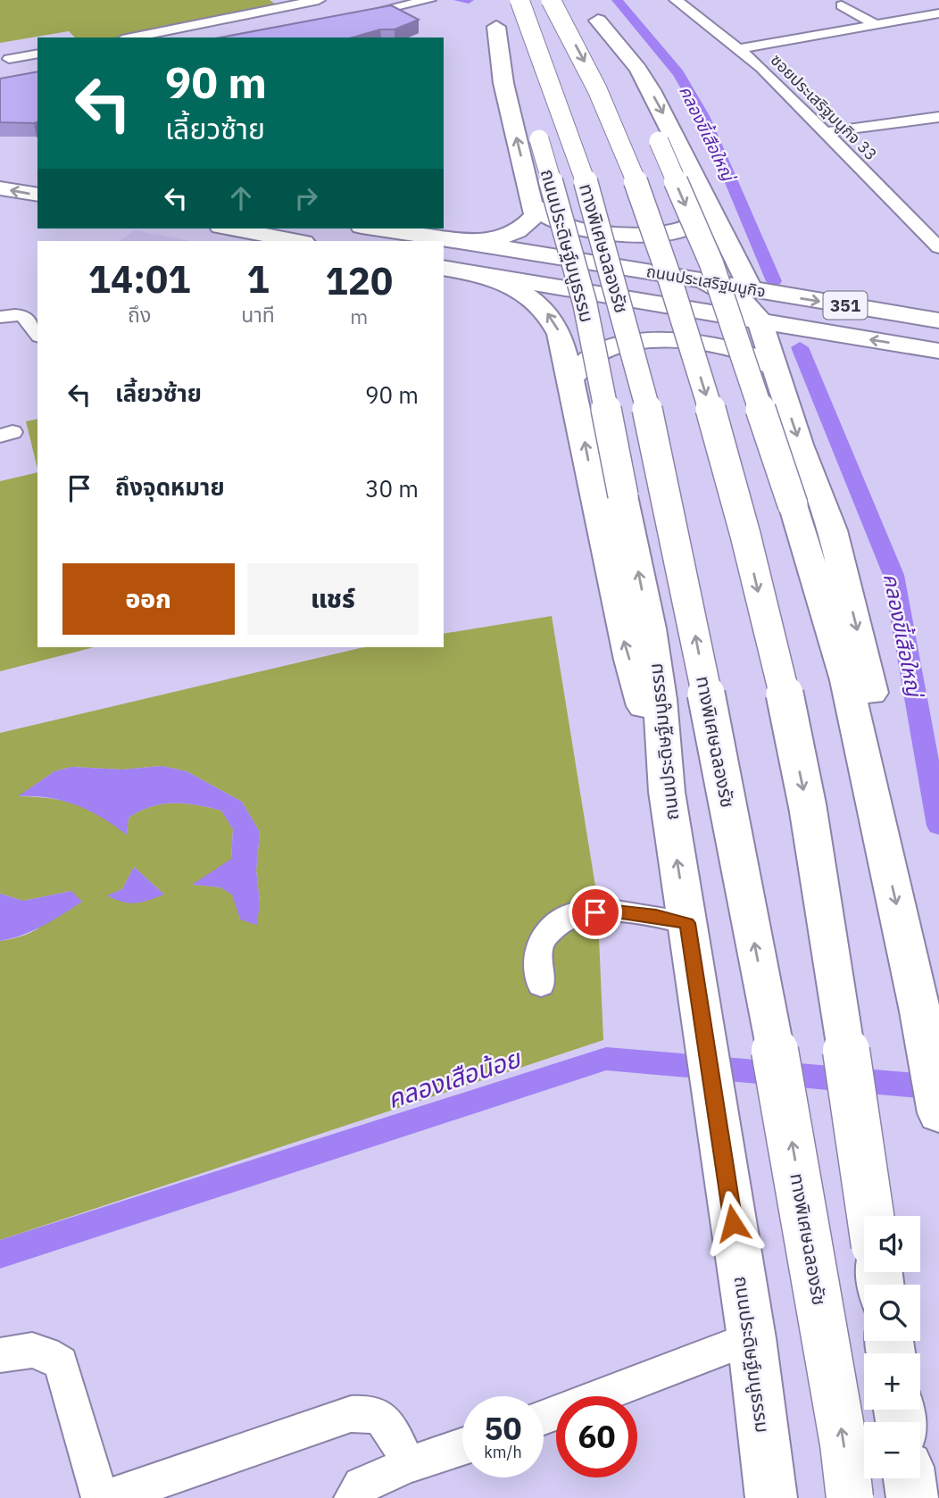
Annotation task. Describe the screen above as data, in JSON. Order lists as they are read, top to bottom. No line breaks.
{"streets":{"main road":["ถนนประดิษฐ์มนูธรรม","ทางพิเศษฉลองรัช","ถนนประเสริฐมนูกิจ","351"],"street":["ซอยประเสริฐมนูกิจ 33"]},"water":["คลองขี้เสือใหญ่","คลองเสือน้อย"],"page":{"turn":["90 m","เลี้ยวซ้าย"],"eta":["14:01","ถึง","1","นาที","120","m"],"list":[{"name":"เลี้ยวซ้าย","value":"90 m"},{"name":"ถึงจุดหมาย","value":"30 m"}],"buttons":["ออก","แชร์"],"map_buttons":["+","−"],"speed":"50 km/h","limit":"60"}}
